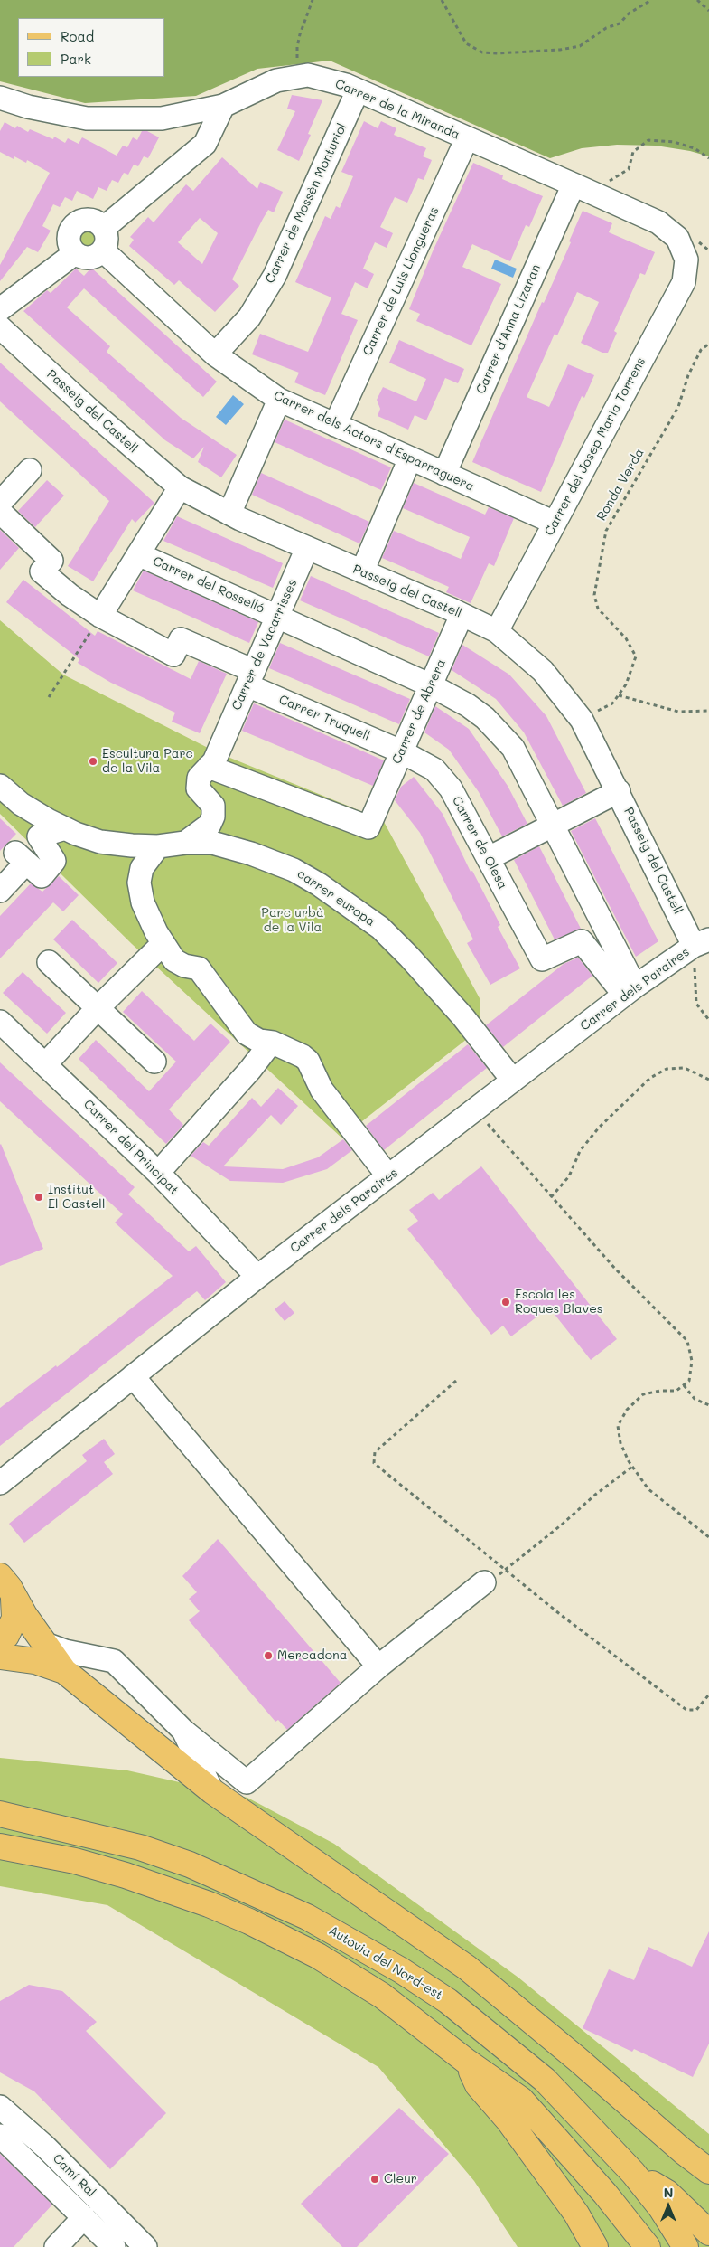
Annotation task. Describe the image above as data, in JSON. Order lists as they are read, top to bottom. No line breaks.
{"streets":{"main road":["Autovia del Nord-est"],"street":["Carrer de la Miranda","Carrer de Mossèn Monturiol","Carrer de Luis Llongueras","Carrer d'Anna Lizaran","Passeig del Castell","Carrer dels Actors d'Esparraguera","Carrer del Josep Maria Torrens","Carrer del Rosselló","Carrer de Vacarrisses","Carrer de Abrera","Carrer Truquell","Carrer de Olesa","carrer europa","Carrer dels Paraires","Carrer del Principat","Camí Ral"],"path":["Ronda Verda"]},"crossings":[["Carrer de la Miranda","Carrer de Mossèn Monturiol"],["Carrer de la Miranda","Carrer de Luis Llongueras"],["Carrer de la Miranda","Carrer d'Anna Lizaran"],["Carrer de la Miranda","Carrer del Josep Maria Torrens"],["Carrer de Mossèn Monturiol","Carrer dels Actors d'Esparraguera"],["Carrer de Luis Llongueras","Carrer dels Actors d'Esparraguera"],["Carrer d'Anna Lizaran","Carrer dels Actors d'Esparraguera"],["Passeig del Castell","Carrer del Josep Maria Torrens"],["Passeig del Castell","Ronda Verda"],["Passeig del Castell","Carrer del Rosselló"],["Passeig del Castell","Carrer de Vacarrisses"],["Passeig del Castell","Carrer de Abrera"],["Passeig del Castell","Carrer dels Paraires"],["Carrer dels Actors d'Esparraguera","Carrer del Josep Maria Torrens"],["Carrer del Rosselló","Carrer de Vacarrisses"],["Carrer del Rosselló","Carrer de Abrera"],["Carrer del Rosselló","Carrer Truquell"],["Carrer del Rosselló","Carrer de Olesa"],["Carrer del Rosselló","Carrer dels Paraires"],["Carrer de Vacarrisses","Carrer de Abrera"],["Carrer de Vacarrisses","Carrer Truquell"],["Carrer de Abrera","Carrer Truquell"],["Carrer de Abrera","Carrer de Olesa"],["Carrer Truquell","Carrer de Olesa"],["Carrer de Olesa","Carrer dels Paraires"],["carrer europa","Carrer dels Paraires"],["Carrer dels Paraires","Carrer del Principat"]],"parks":["Parc urbà de la Vila"],"places":["Escultura Parc de la Vila","Institut El Castell","Escola les Roques Blaves","Mercadona","Cleur"],"legend":["Road","Park"],"north":"top"}
